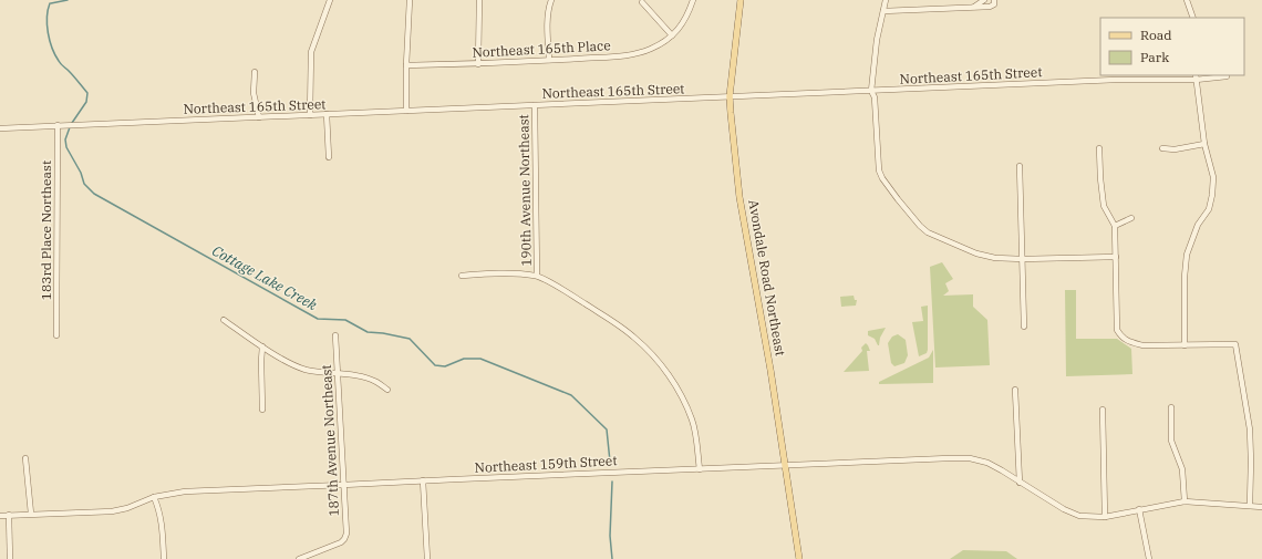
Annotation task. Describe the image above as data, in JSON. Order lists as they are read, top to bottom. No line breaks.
{"streets":{"main road":["Avondale Road Northeast"],"street":["Northeast 165th Place","Northeast 165th Street","190th Avenue Northeast","183rd Place Northeast","187th Avenue Northeast","Northeast 159th Street"]},"crossings":[["Northeast 165th Street","190th Avenue Northeast"],["Northeast 165th Street","183rd Place Northeast"],["Northeast 165th Street","Avondale Road Northeast"],["Avondale Road Northeast","Northeast 159th Street"],["187th Avenue Northeast","Northeast 159th Street"]],"water":["Cottage Lake Creek"],"legend":["Road","Park"]}
